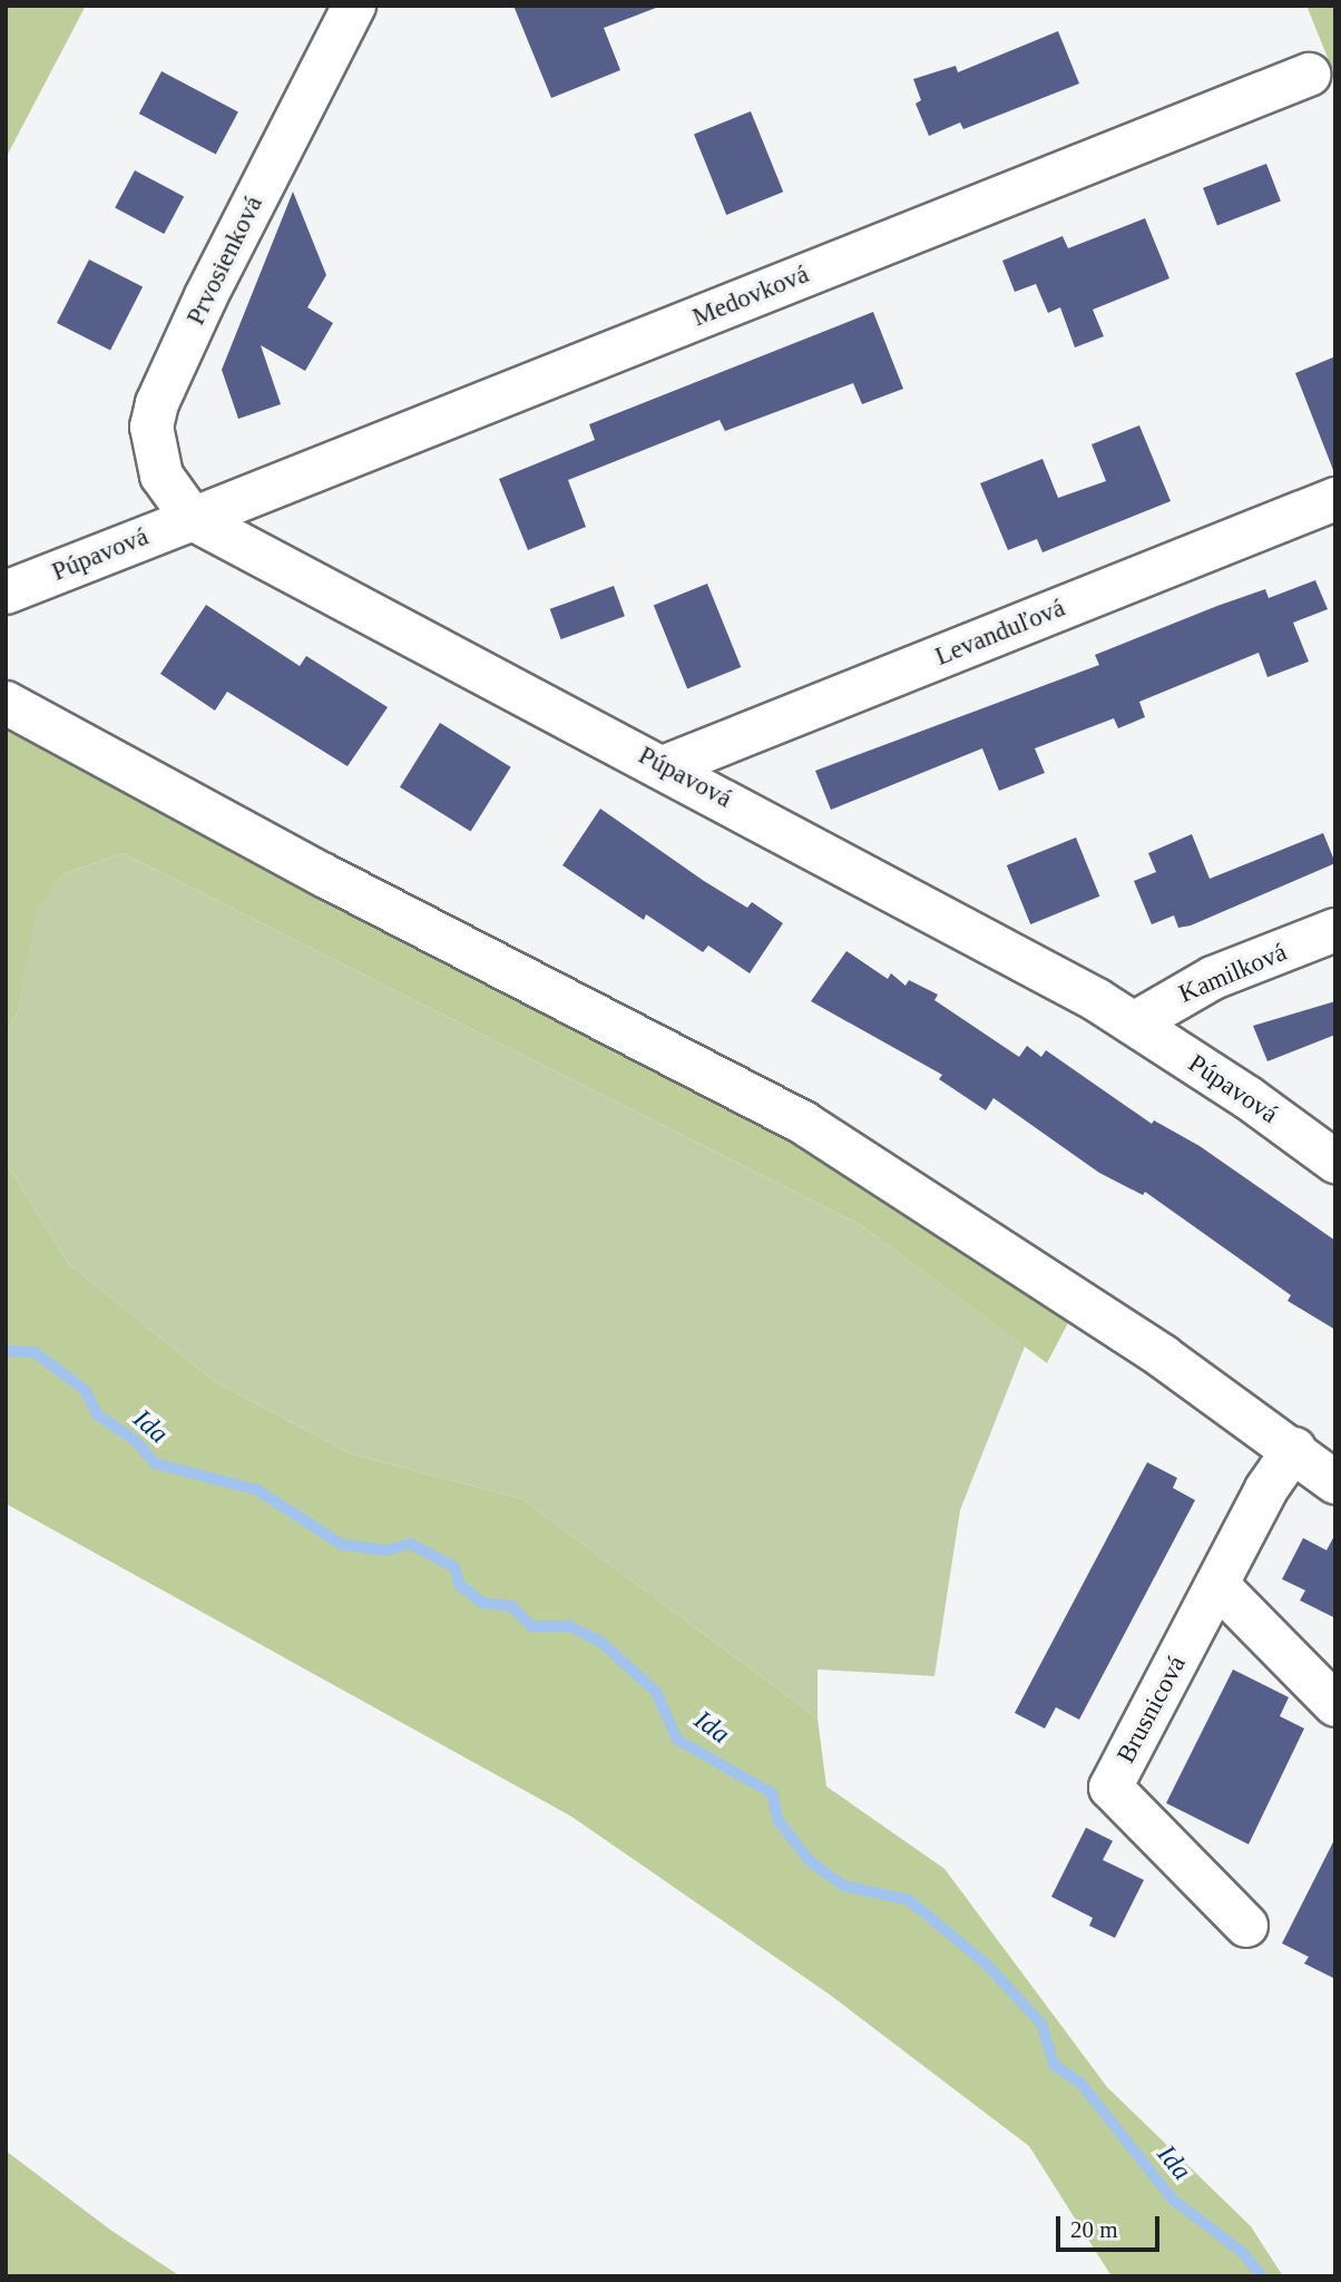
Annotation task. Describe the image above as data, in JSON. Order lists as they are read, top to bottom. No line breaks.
{"streets":{"street":["Prvosienková","Medovková","Púpavová","Levanduľová","Kamilková","Brusnicová"]},"crossings":[["Prvosienková","Medovková"],["Prvosienková","Púpavová"],["Medovková","Púpavová"],["Púpavová","Levanduľová"],["Púpavová","Kamilková"]],"water":["Ida"],"scale_bar":"20 m"}
